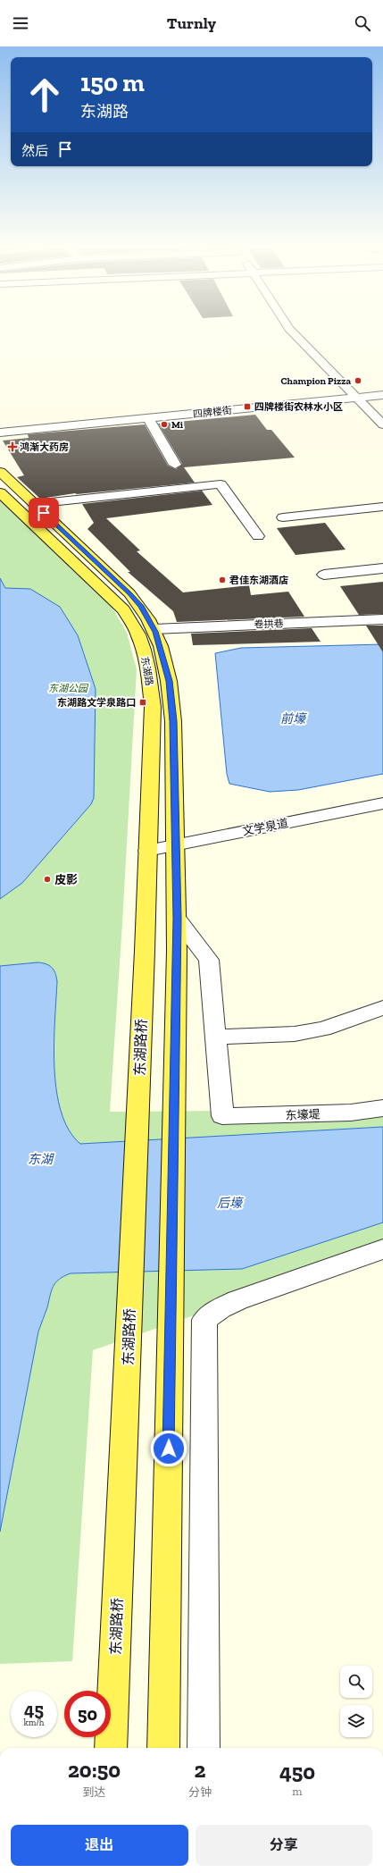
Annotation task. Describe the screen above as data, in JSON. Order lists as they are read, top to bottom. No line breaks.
{"streets":{"main road":["东湖路","东湖路桥"],"street":["四牌楼街","卷拱巷","文学泉道","东壕堤"]},"crossings":[["卷拱巷","东湖路"],["东湖路","文学泉道"],["东湖路","东湖路桥"]],"water":["前壕","东湖","后壕"],"parks":["东湖公园"],"places":{"other":["Champion Pizza","Mi","君佳东湖酒店","皮影"],"transit":["四牌楼街农林水小区","东湖路文学泉路口"],"health":["鸿渐大药房"]},"page":{"header":"Turnly","turn":["150 m","东湖路"],"then":"然后","speed":"45 km/h","limit":"50","eta":["20:50","到达","2","分钟","450","m"],"buttons":["退出","分享"]}}
